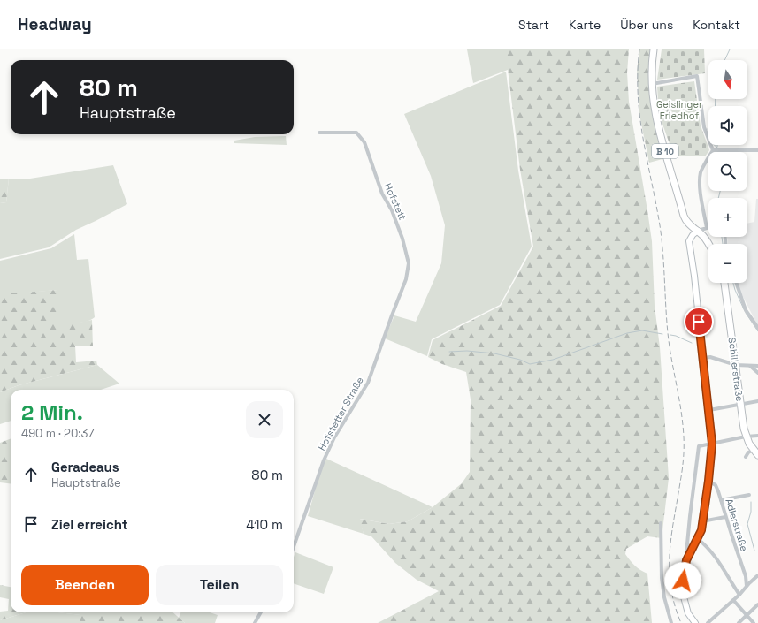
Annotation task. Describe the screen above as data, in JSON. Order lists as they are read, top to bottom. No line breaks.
{"streets":{"main road":["B 10","Schillerstraße"],"street":["Hofstett","Hofstetter Straße","Adlerstraße"]},"crossings":[["Hofstett","Hofstetter Straße"]],"parks":["Geislinger Friedhof"],"north":"bottom","page":{"header":"Headway","nav":["Start","Karte","Über uns","Kontakt"],"map_buttons":["+","−"],"turn":["80 m","Hauptstraße"],"heading":["2 Min.","490 m · 20:37"],"list":[{"name":"Geradeaus","note":"Hauptstraße","value":"80 m"},{"name":"Ziel erreicht","value":"410 m"}],"buttons":["Beenden","Teilen"]}}
